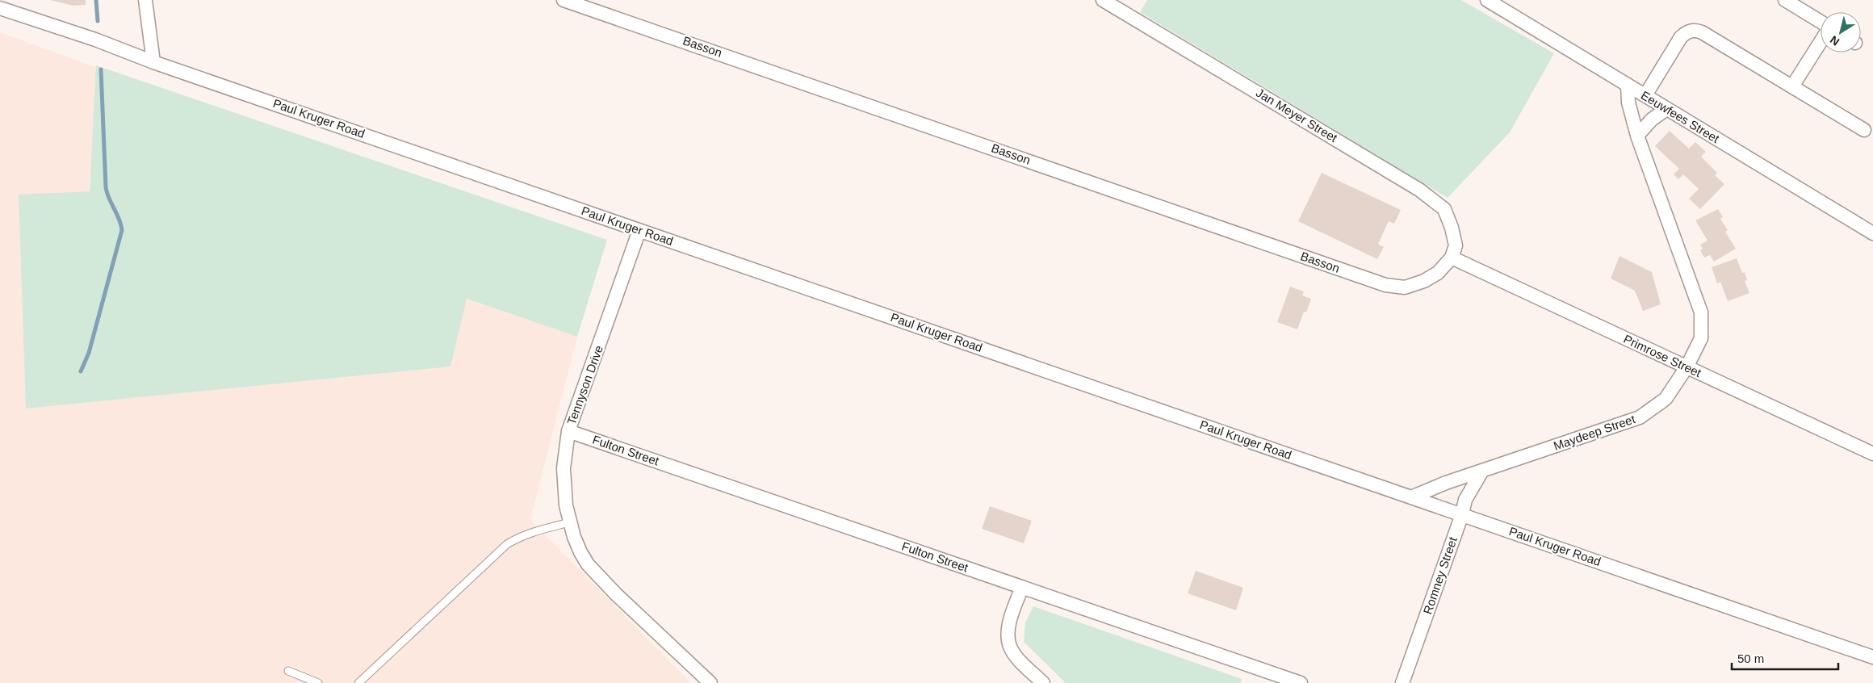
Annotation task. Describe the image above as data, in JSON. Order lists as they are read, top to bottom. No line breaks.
{"streets":{"street":["Basson","Jan Meyer Street","Eeuwfees Street","Paul Kruger Road","Primrose Street","Tennyson Drive","Maydeep Street","Fulton Street","Romney Street"]},"crossings":[["Basson","Jan Meyer Street"],["Basson","Primrose Street"],["Jan Meyer Street","Primrose Street"],["Eeuwfees Street","Maydeep Street"],["Paul Kruger Road","Tennyson Drive"],["Paul Kruger Road","Maydeep Street"],["Paul Kruger Road","Romney Street"],["Primrose Street","Maydeep Street"],["Tennyson Drive","Fulton Street"],["Maydeep Street","Romney Street"]],"scale_bar":"50 m","north":"bottom left"}
